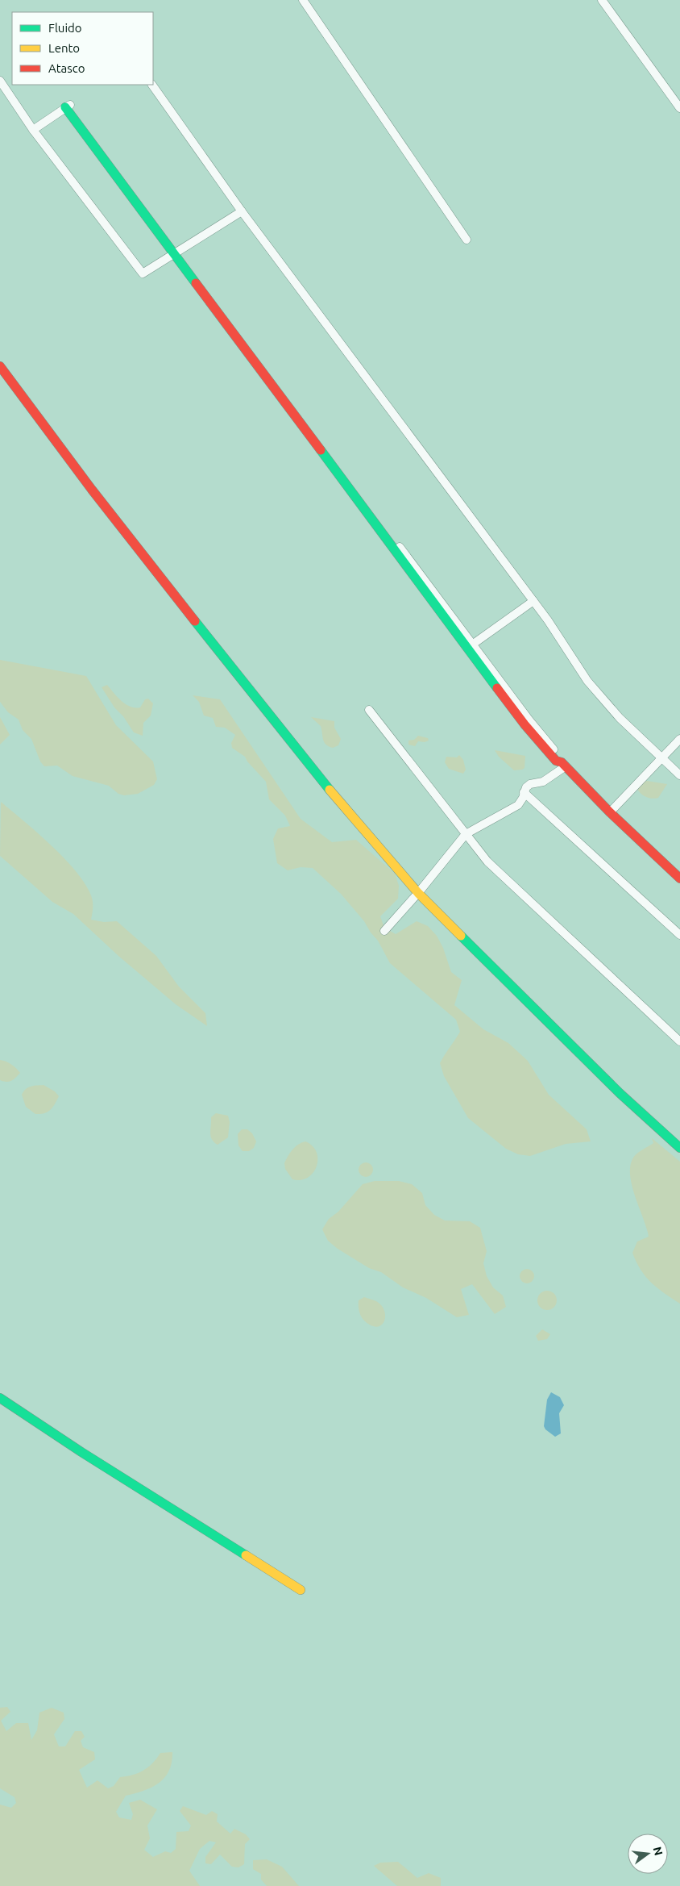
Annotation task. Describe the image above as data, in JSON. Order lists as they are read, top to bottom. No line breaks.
{"legend":["Fluido","Lento","Atasco"],"north":"right"}
